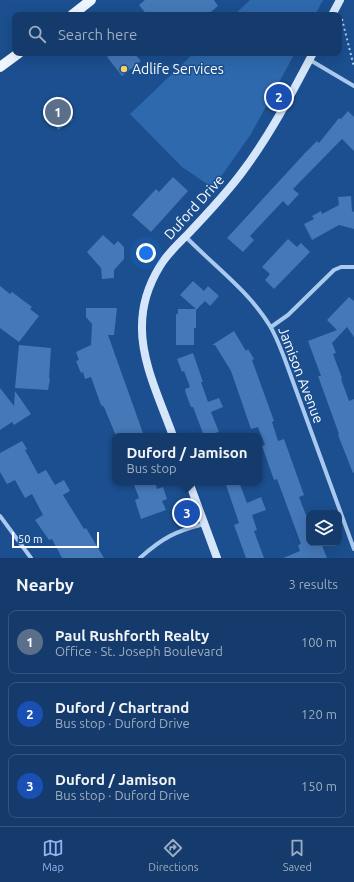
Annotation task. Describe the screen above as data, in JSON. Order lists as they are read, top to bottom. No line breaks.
{"streets":{"street":["Duford Drive","Jamison Avenue"]},"crossings":[["Duford Drive","Jamison Avenue"]],"places":["Adlife Services"],"scale_bar":"50 m","page":{"search":"Search here","pins":["2","1","3"],"popup":["Duford / Jamison","Bus stop"],"scale":"50 m","heading":["Nearby","3 results"],"list":[{"mark":"1","name":"Paul Rushforth Realty","note":"Office · St. Joseph Boulevard","value":"100 m"},{"mark":"2","name":"Duford / Chartrand","note":"Bus stop · Duford Drive","value":"120 m"},{"mark":"3","name":"Duford / Jamison","note":"Bus stop · Duford Drive","value":"150 m"}],"nav":["Map","Directions","Saved"]}}
